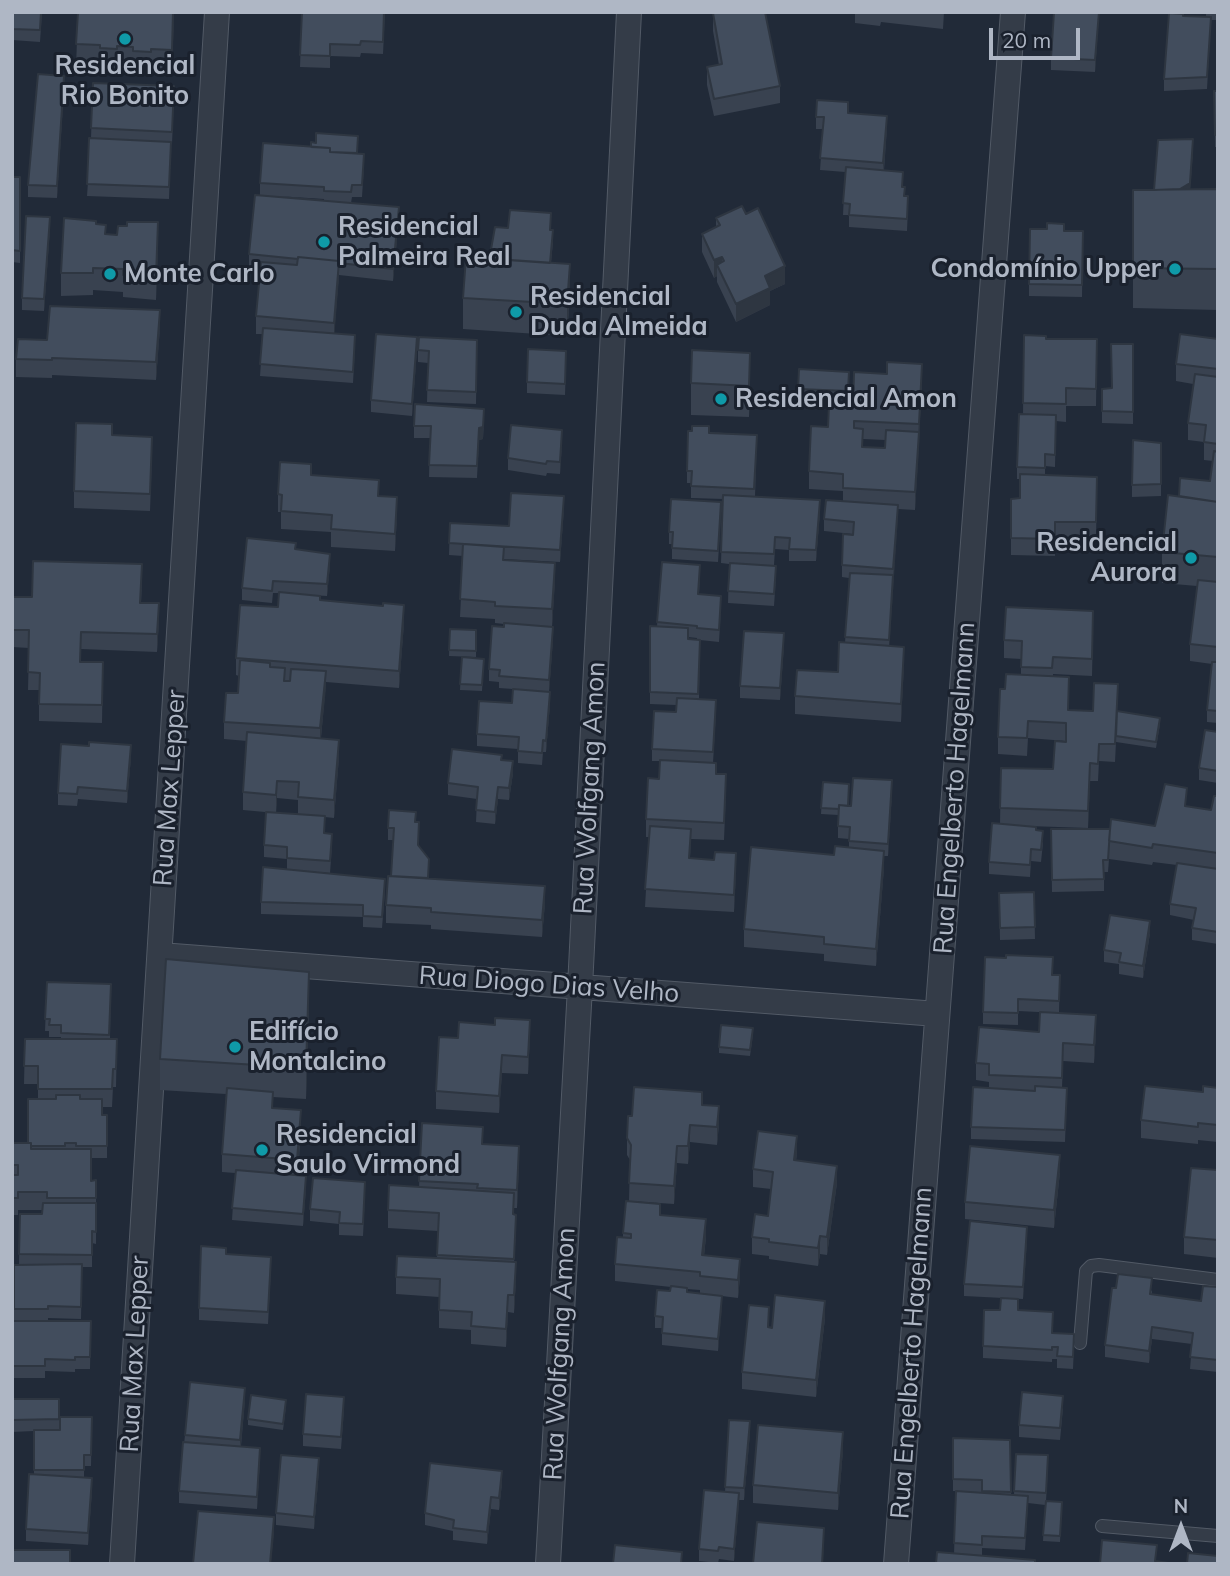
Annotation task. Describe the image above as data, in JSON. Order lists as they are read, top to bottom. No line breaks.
{"streets":{"street":["Rua Max Lepper","Rua Wolfgang Amon","Rua Engelberto Hagelmann","Rua Diogo Dias Velho"]},"crossings":[["Rua Max Lepper","Rua Diogo Dias Velho"],["Rua Wolfgang Amon","Rua Diogo Dias Velho"],["Rua Engelberto Hagelmann","Rua Diogo Dias Velho"]],"places":["Residencial Rio Bonito","Residencial Palmeira Real","Condomínio Upper","Monte Carlo","Residencial Duda Almeida","Residencial Amon","Residencial Aurora","Edifício Montalcino","Residencial Saulo Virmond"],"scale_bar":"20 m","north":"top"}
